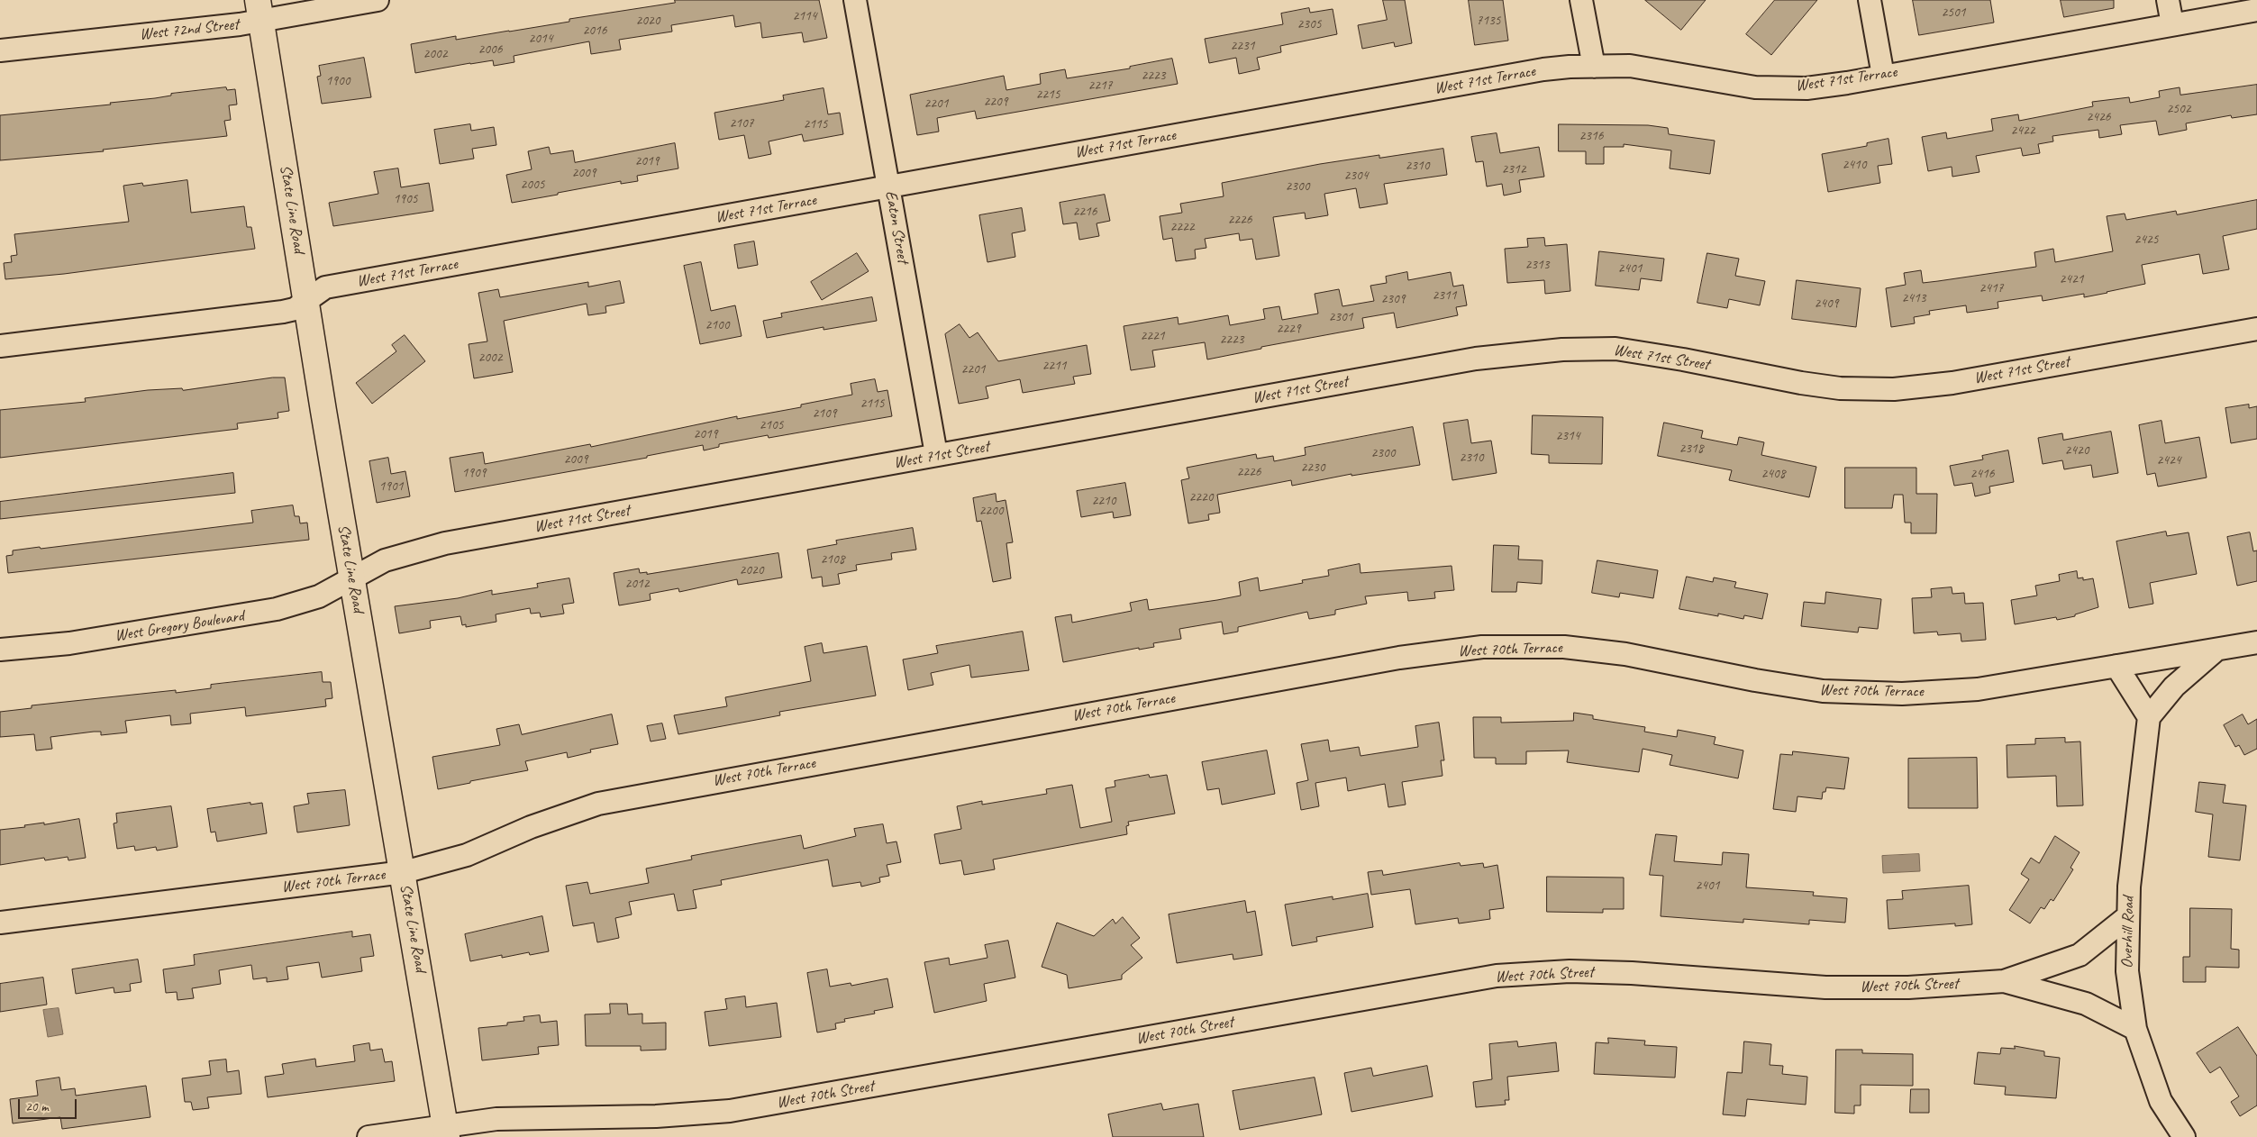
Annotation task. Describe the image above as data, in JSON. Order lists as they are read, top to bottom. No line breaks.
{"streets":{"main road":["State Line Road"],"street":["West 72nd Street","West 71st Terrace","Eaton Street","West 71st Street","West Gregory Boulevard","West 70th Terrace","Overhill Road","West 70th Street"]},"crossings":[["West 72nd Street","State Line Road"],["West 71st Terrace","State Line Road"],["West 71st Terrace","Eaton Street"],["State Line Road","West 71st Street"],["State Line Road","West Gregory Boulevard"],["State Line Road","West 70th Terrace"],["State Line Road","West 70th Street"],["Eaton Street","West 71st Street"],["West 71st Street","West Gregory Boulevard"],["Overhill Road","West 70th Street"]],"house_numbers":["2501","2114","2020","7135","2305","2016","2014","2231","2006","2002","2223","1900","2217","2215","2209","2201","2502","2426","2107","2115","2422","2316","2019","2410","2310","2312","2009","2304","2005","2300","1905","2216","2226","2222","2425","2313","2401","2421","2417","2311","2413","2309","2409","2301","2100","2229","2221","2223","2002","2211","2201","2115","2109","2105","2019","2314","2318","2420","2300","2310","2009","2424","2230","2226","1909","2408","2416","1901","2220","2210","2200","2108","2020","2012","2401"],"scale_bar":"20 m"}
